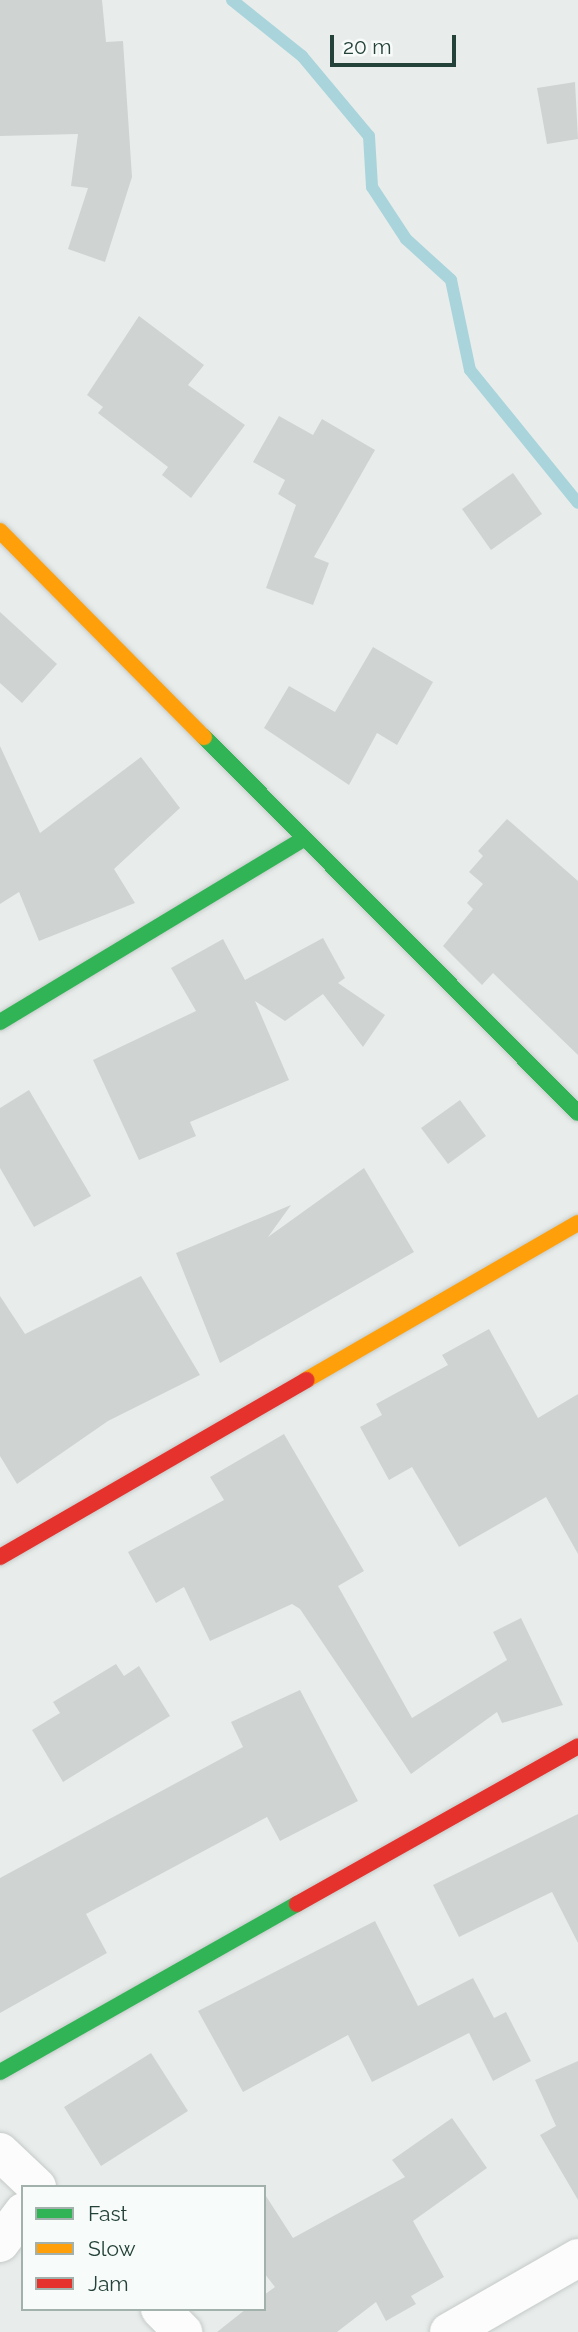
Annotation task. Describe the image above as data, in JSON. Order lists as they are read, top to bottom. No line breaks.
{"legend":["Fast","Slow","Jam"],"scale_bar":"20 m"}
